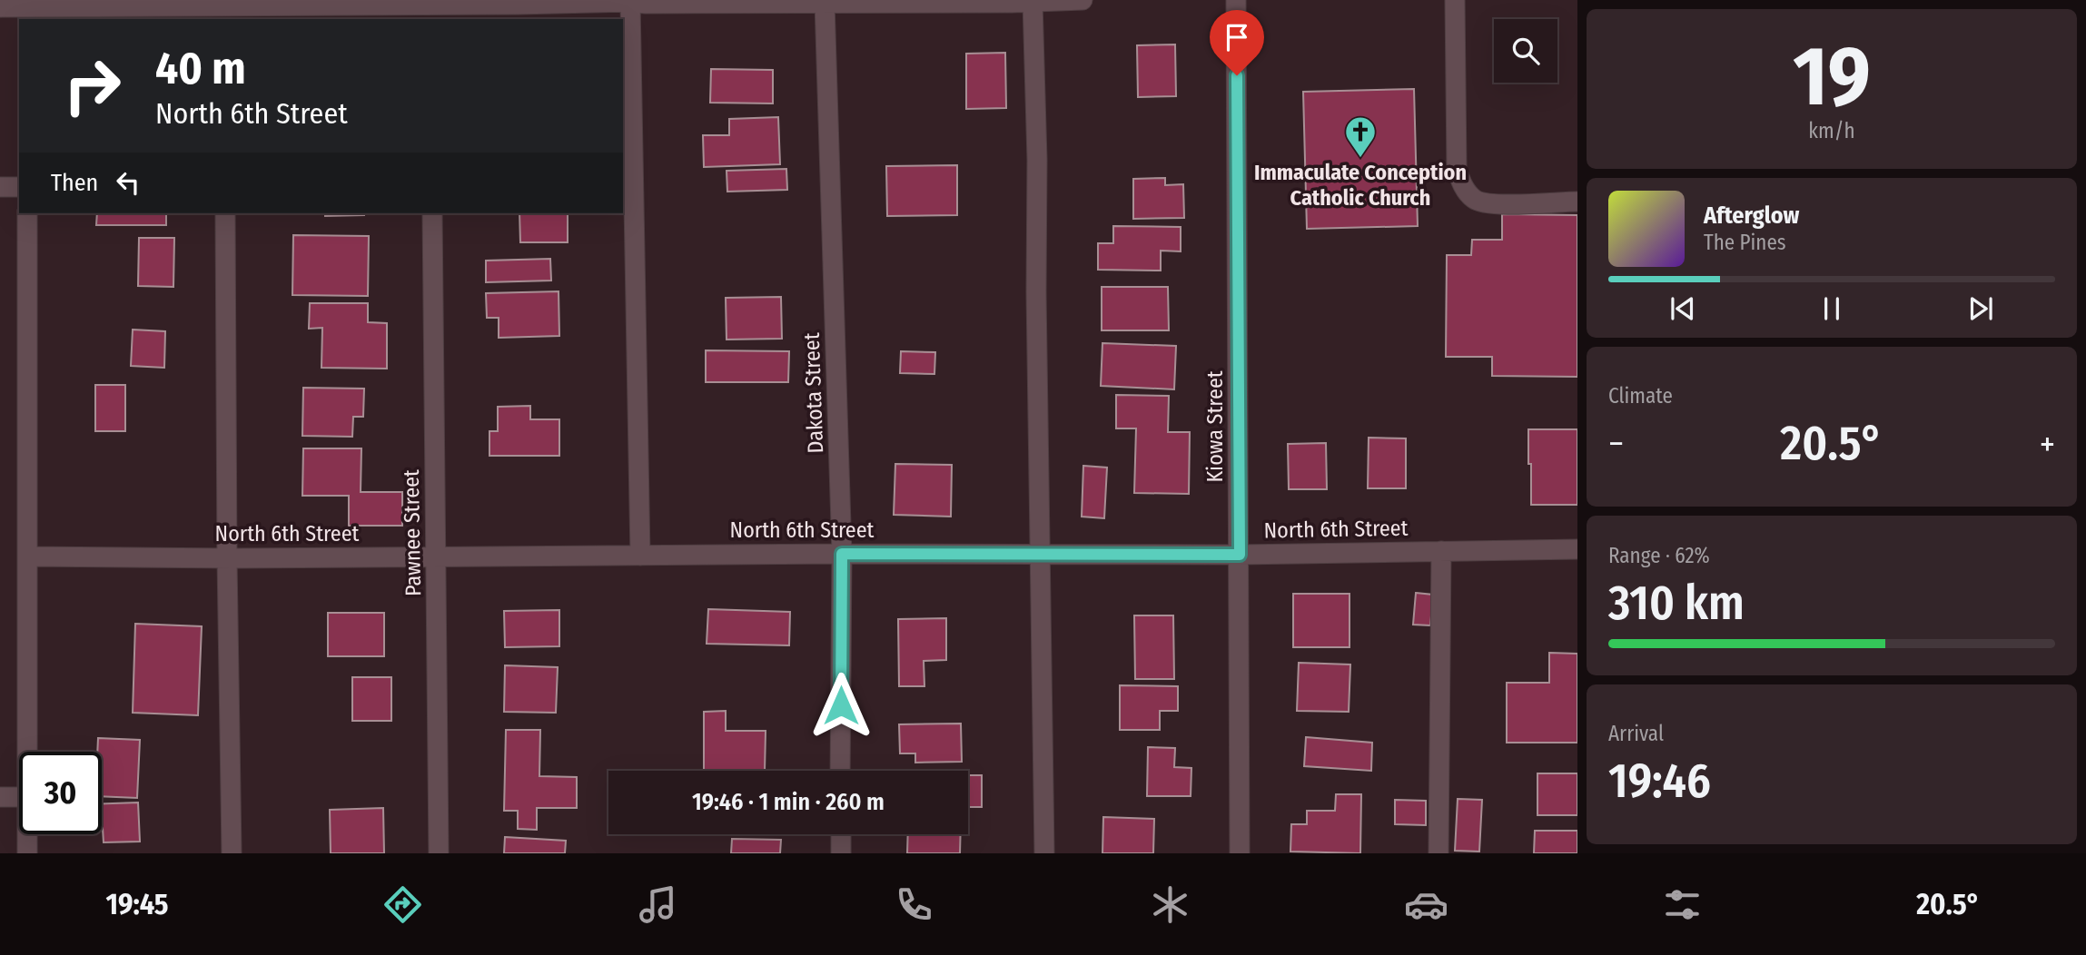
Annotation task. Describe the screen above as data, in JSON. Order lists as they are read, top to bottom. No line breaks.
{"streets":{"street":["Dakota Street","Kiowa Street","North 6th Street","Pawnee Street"]},"crossings":[["Dakota Street","North 6th Street"],["Kiowa Street","North 6th Street"],["North 6th Street","Pawnee Street"]],"places":{"church":["Immaculate Conception Catholic Church"]},"page":{"tile":[["19","km/h"],"Climate",["Range · 62%","310 km"],["Arrival","19:46"]],"turn":["40 m","North 6th Street"],"then":"Then","song":["Afterglow","The Pines"],"heat":["−","20.5°","+"],"limit":"30","trip":"19:46 · 1 min · 260 m","tabs":["19:45","20.5°"]}}
